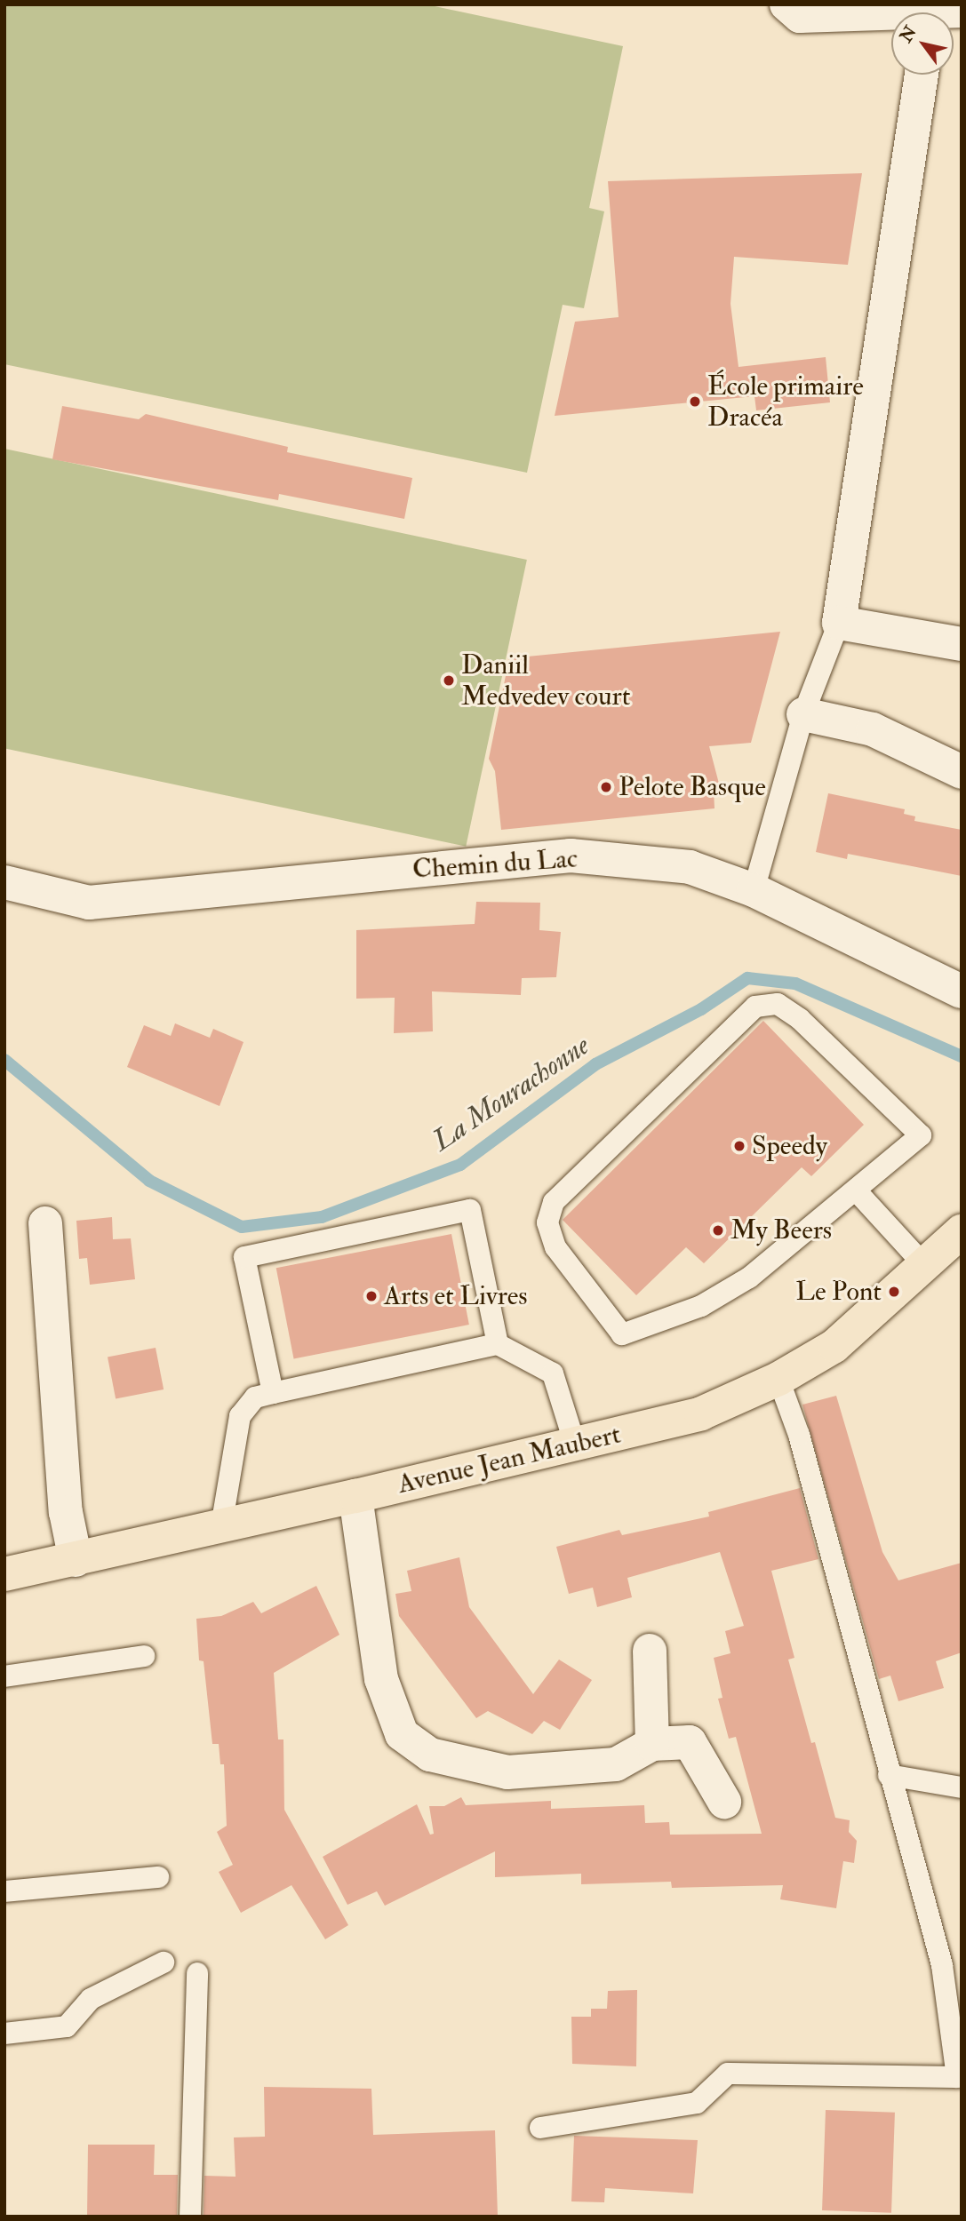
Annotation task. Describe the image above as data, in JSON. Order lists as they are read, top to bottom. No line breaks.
{"streets":{"main road":["Avenue Jean Maubert"],"street":["Chemin du Lac"]},"water":["La Mourachonne"],"places":["École primaire Dracéa","Daniil Medvedev court","Pelote Basque","Speedy","My Beers","Le Pont","Arts et Livres"],"north":"top left"}
